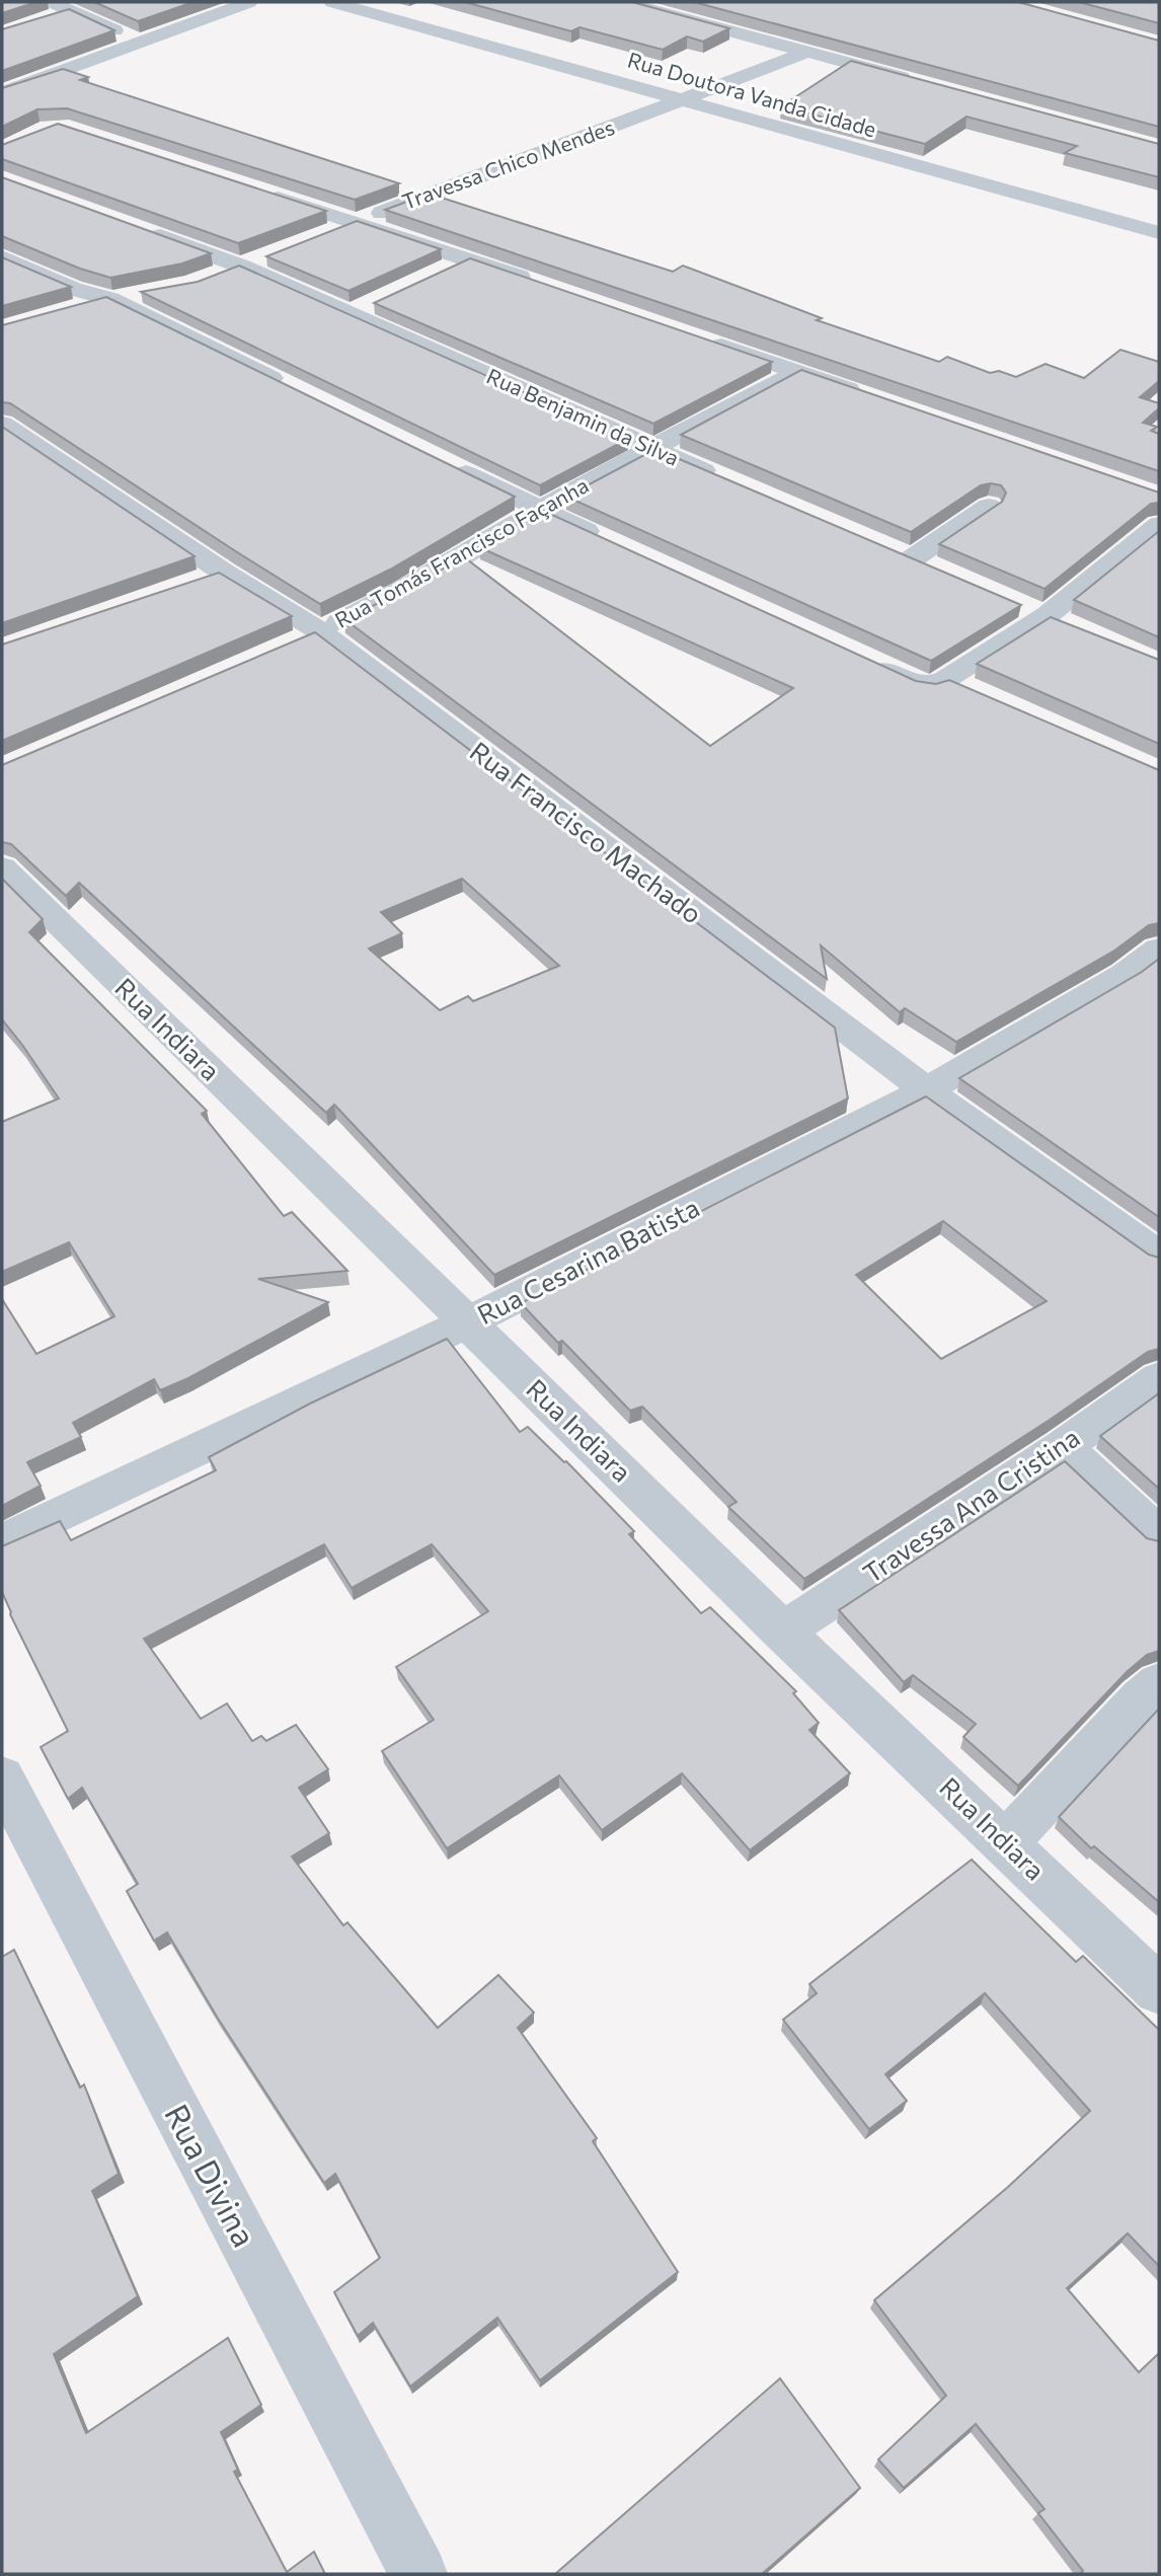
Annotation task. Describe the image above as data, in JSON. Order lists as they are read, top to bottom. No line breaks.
{"streets":{"street":["Rua Doutora Vanda Cidade","Travessa Chico Mendes","Rua Benjamin da Silva","Rua Tomás Francisco Façanha","Rua Francisco Machado","Rua Indiara","Rua Cesarina Batista","Travessa Ana Cristina","Rua Divina"]},"crossings":[["Rua Doutora Vanda Cidade","Travessa Chico Mendes"],["Rua Benjamin da Silva","Rua Tomás Francisco Façanha"],["Rua Tomás Francisco Façanha","Rua Francisco Machado"],["Rua Francisco Machado","Rua Cesarina Batista"],["Rua Indiara","Rua Cesarina Batista"],["Rua Indiara","Travessa Ana Cristina"]]}
